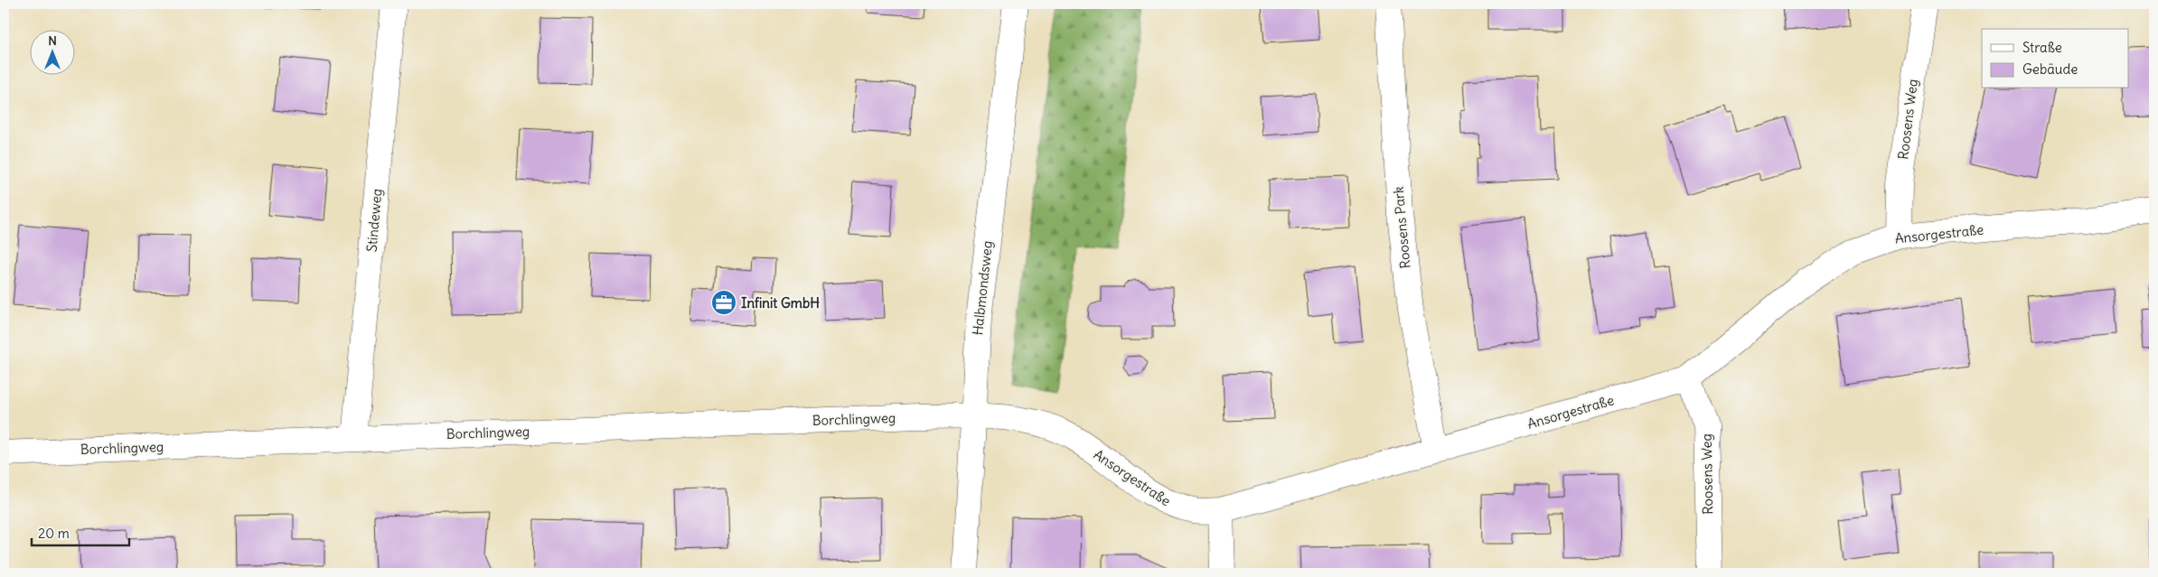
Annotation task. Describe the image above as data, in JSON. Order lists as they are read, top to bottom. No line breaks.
{"streets":{"street":["Roosens Weg","Stindeweg","Roosens Park","Ansorgestraße","Halbmondsweg","Borchlingweg"]},"crossings":[["Roosens Weg","Ansorgestraße"],["Stindeweg","Borchlingweg"],["Roosens Park","Ansorgestraße"],["Ansorgestraße","Halbmondsweg"],["Ansorgestraße","Borchlingweg"],["Halbmondsweg","Borchlingweg"]],"places":{"office":["Infinit GmbH"]},"legend":["Straße","Gebäude"],"scale_bar":"20 m","north":"top"}
